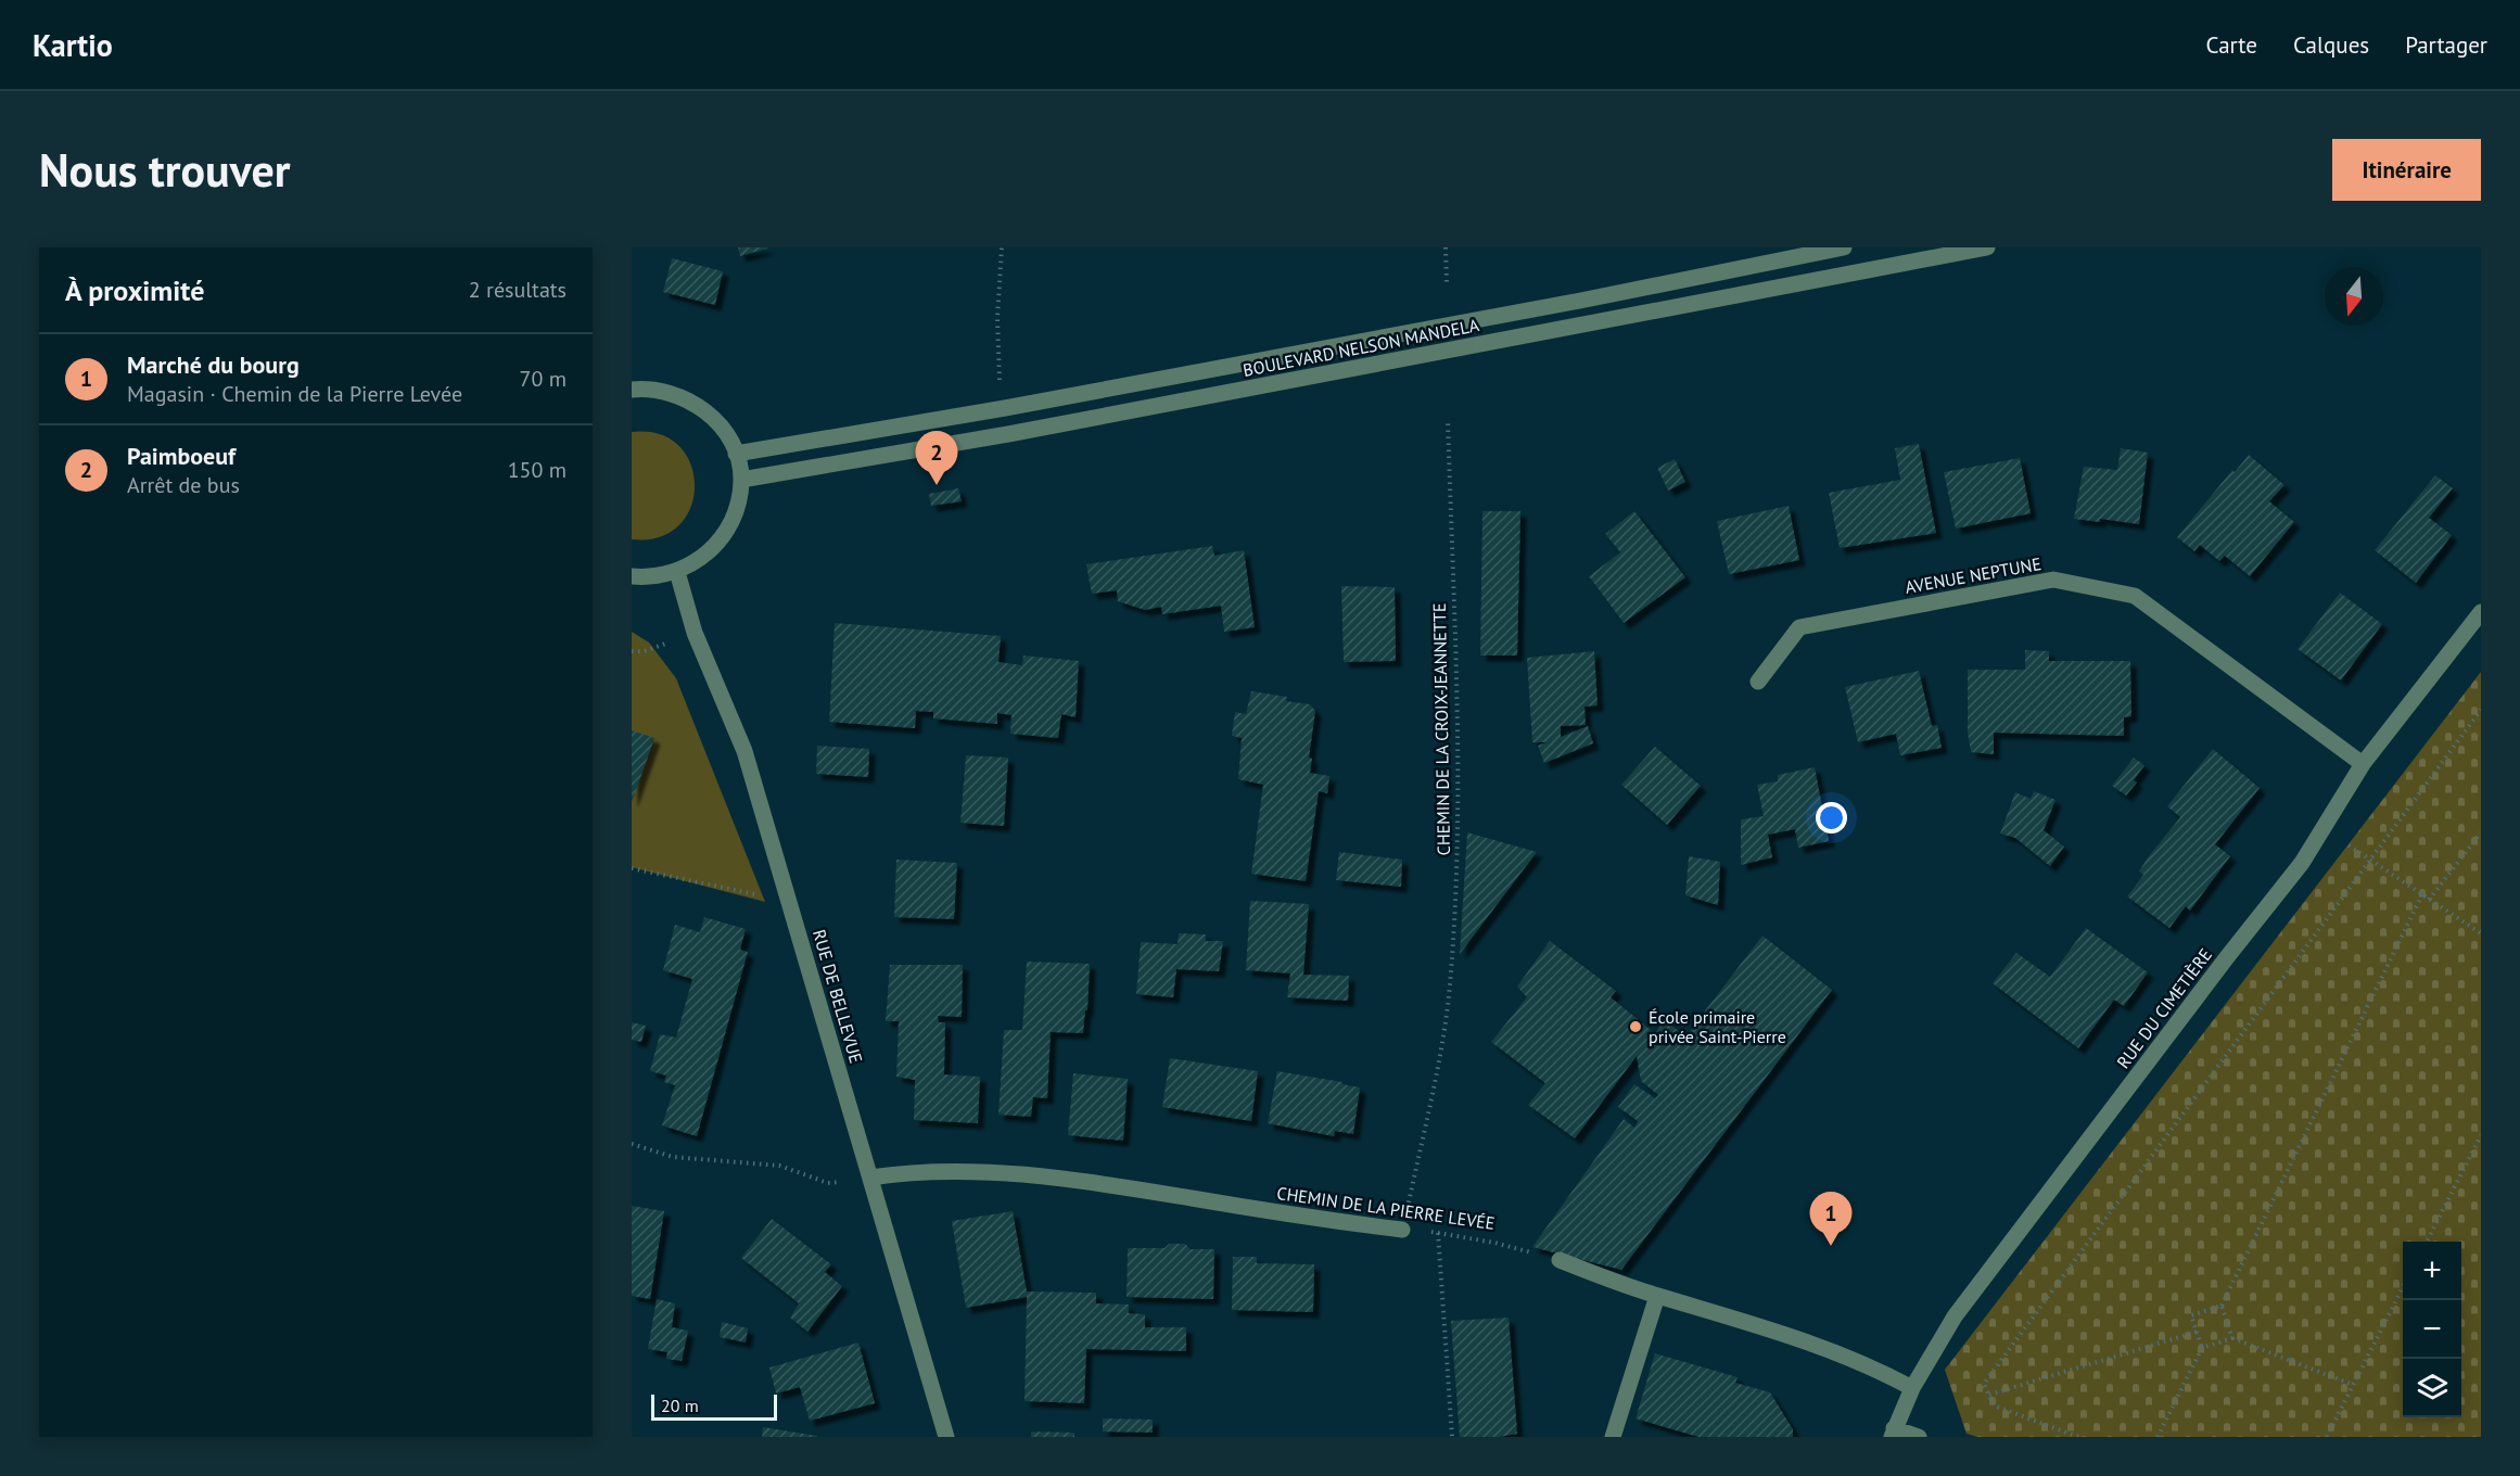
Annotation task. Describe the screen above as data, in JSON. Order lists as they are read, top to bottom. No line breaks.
{"streets":{"street":["BOULEVARD NELSON MANDELA","AVENUE NEPTUNE","RUE DE BELLEVUE","RUE DU CIMETIÈRE","CHEMIN DE LA PIERRE LEVÉE"],"path":["CHEMIN DE LA CROIX-JEANNETTE"]},"crossings":[["AVENUE NEPTUNE","RUE DU CIMETIÈRE"],["CHEMIN DE LA CROIX-JEANNETTE","CHEMIN DE LA PIERRE LEVÉE"],["RUE DE BELLEVUE","CHEMIN DE LA PIERRE LEVÉE"]],"places":["École primaire privée Saint-Pierre"],"scale_bar":"20 m","north":"bottom","page":{"header":"Kartio","nav":["Carte","Calques","Partager"],"buttons":"Itinéraire","title":"Nous trouver","heading":["À proximité","2 résultats"],"list":[{"mark":"1","name":"Marché du bourg","note":"Magasin · Chemin de la Pierre Levée","value":"70 m"},{"mark":"2","name":"Paimboeuf","note":"Arrêt de bus","value":"150 m"}],"pins":["2","1"],"map_buttons":["+","−"],"scale":"20 m"}}
